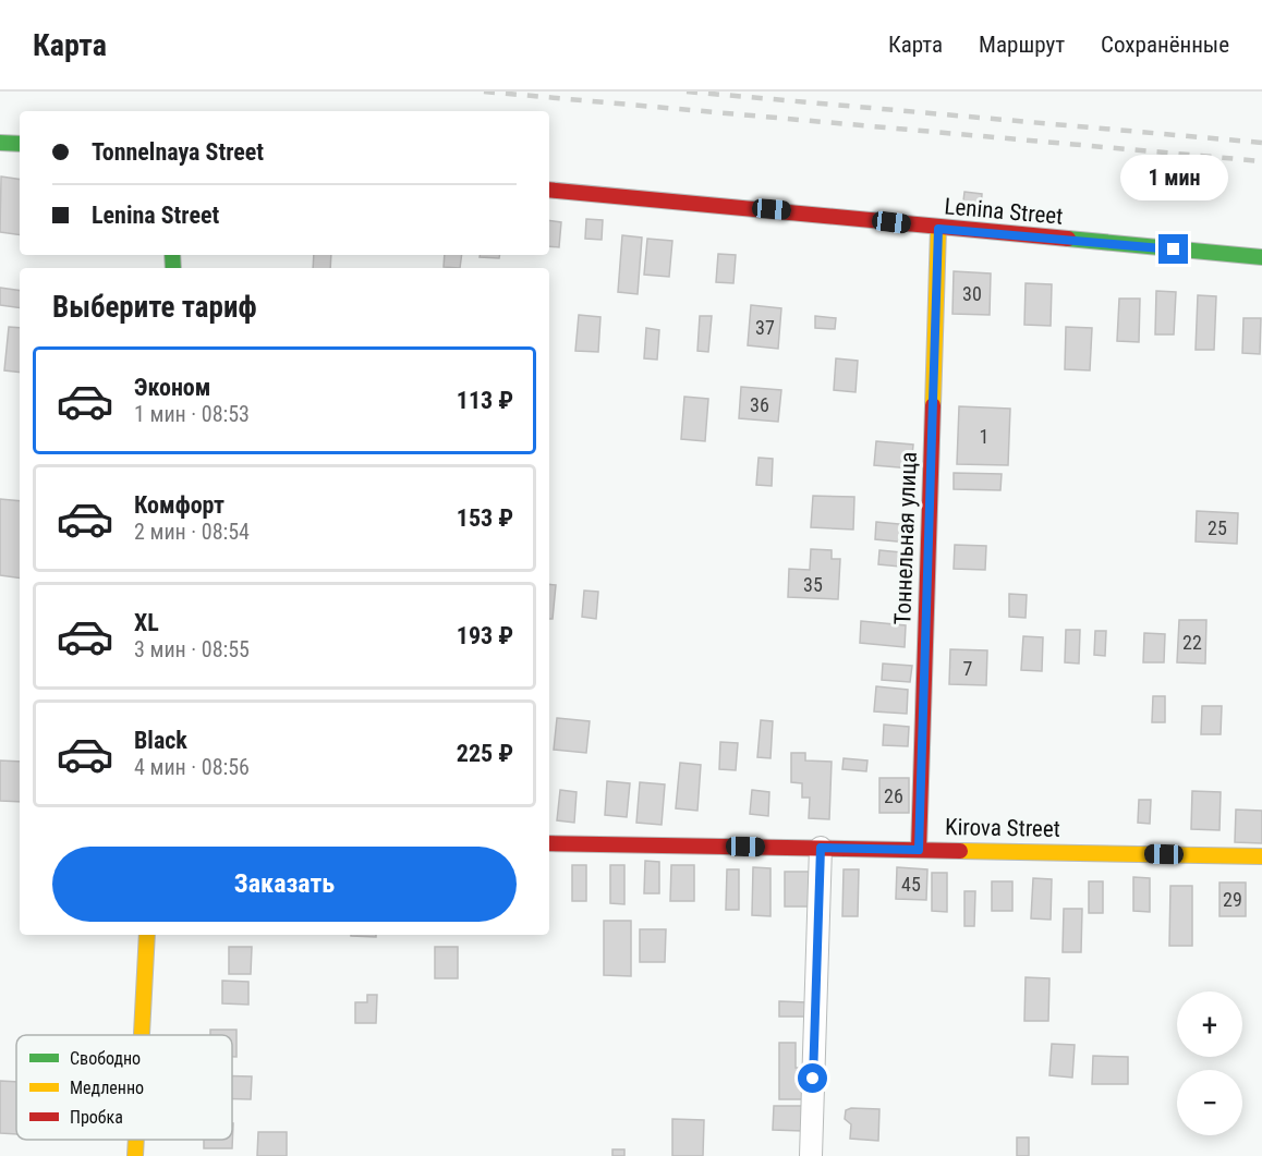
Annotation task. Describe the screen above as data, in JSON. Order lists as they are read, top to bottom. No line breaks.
{"streets":{"street":["Lenina Street","Тоннельная улица","Kirova Street"]},"crossings":[["Lenina Street","Тоннельная улица"],["Тоннельная улица","Kirova Street"]],"house_numbers":["30","37","36","1","25","35","22","7","26","45","29"],"legend":["Свободно","Медленно","Пробка"],"page":{"header":"Карта","nav":["Карта","Маршрут","Сохранённые"],"banner":["Tonnelnaya Street","Lenina Street"],"bubble":"1 мин","heading":"Выберите тариф","list":[{"name":"Эконом","note":"1 мин · 08:53","value":"113 ₽"},{"name":"Комфорт","note":"2 мин · 08:54","value":"153 ₽"},{"name":"XL","note":"3 мин · 08:55","value":"193 ₽"},{"name":"Black","note":"4 мин · 08:56","value":"225 ₽"}],"buttons":"Заказать","map_buttons":["+","−"]}}
